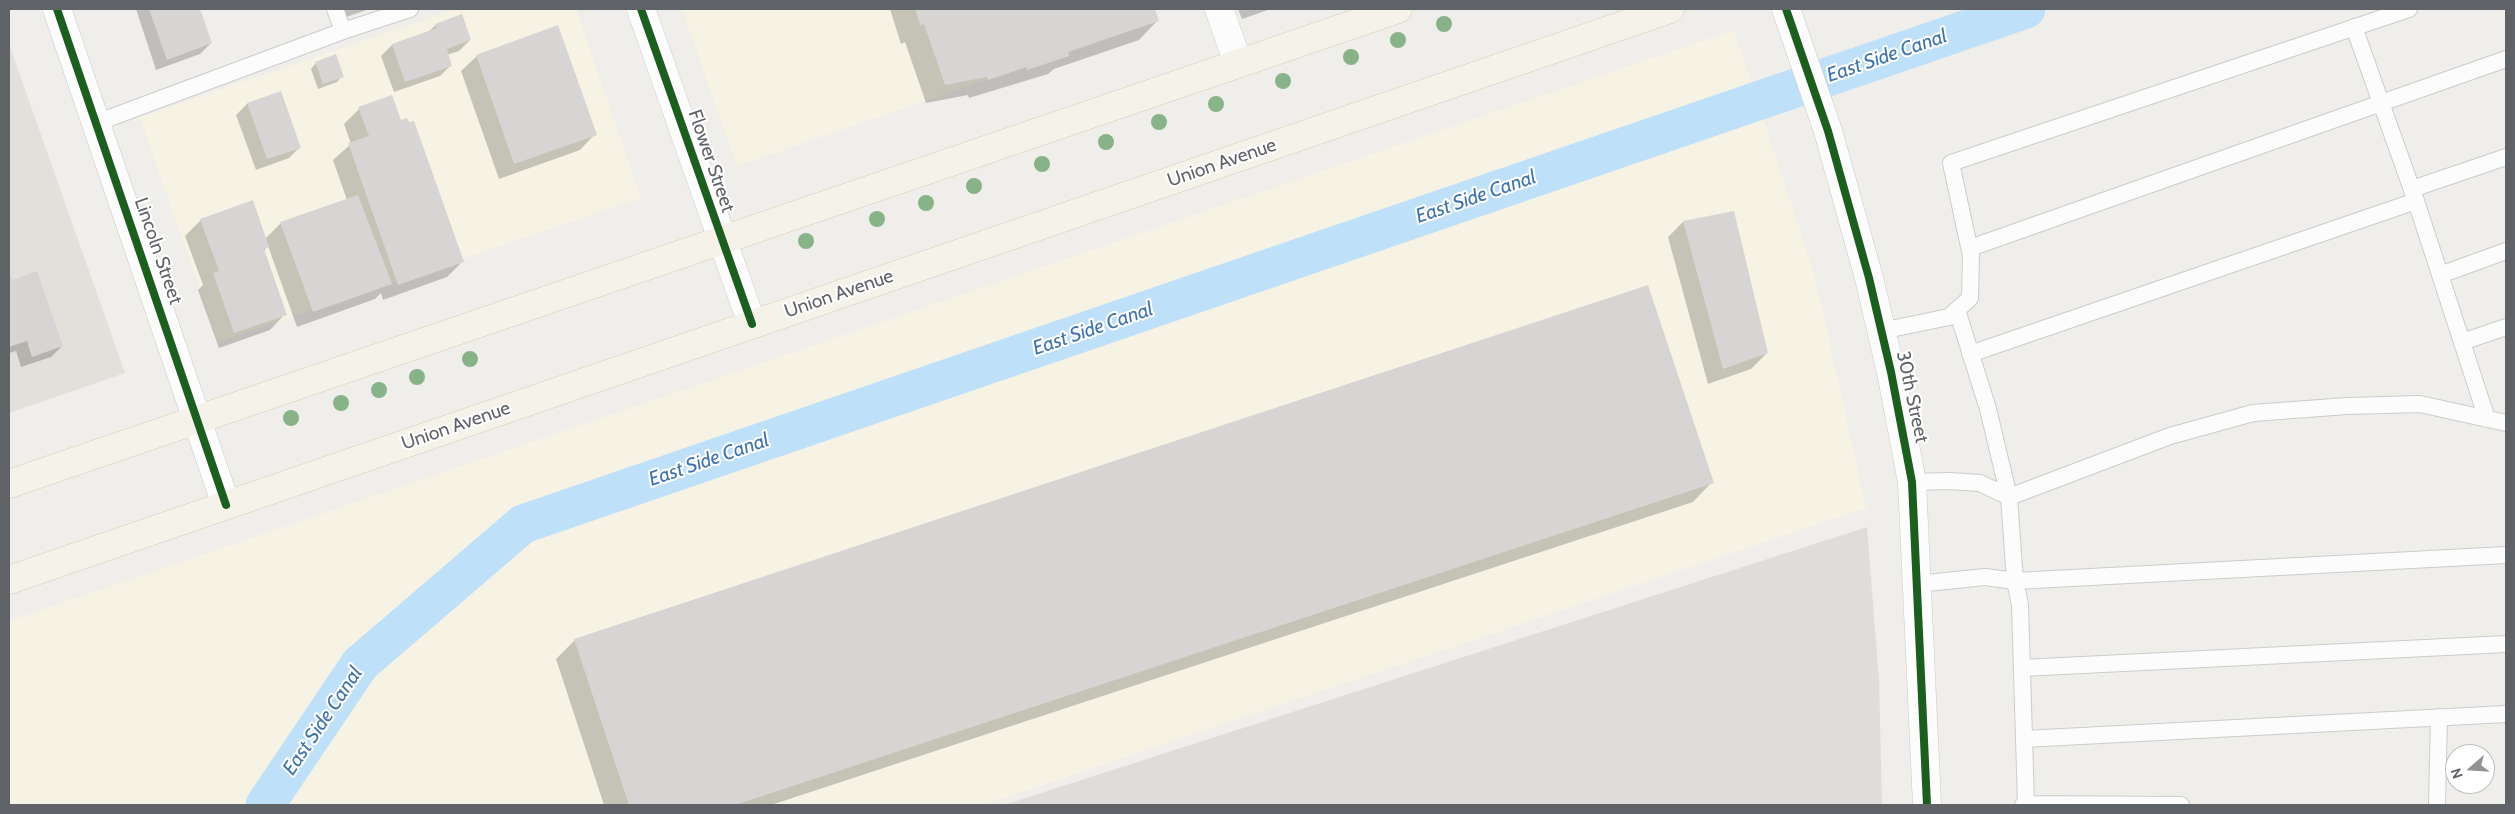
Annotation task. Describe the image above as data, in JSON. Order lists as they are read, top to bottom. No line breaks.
{"streets":{"main road":["Union Avenue"],"street":["Flower Street","Lincoln Street","30th Street"]},"crossings":[["Flower Street","Union Avenue"],["Union Avenue","Lincoln Street"]],"water":["East Side Canal"],"north":"left"}
